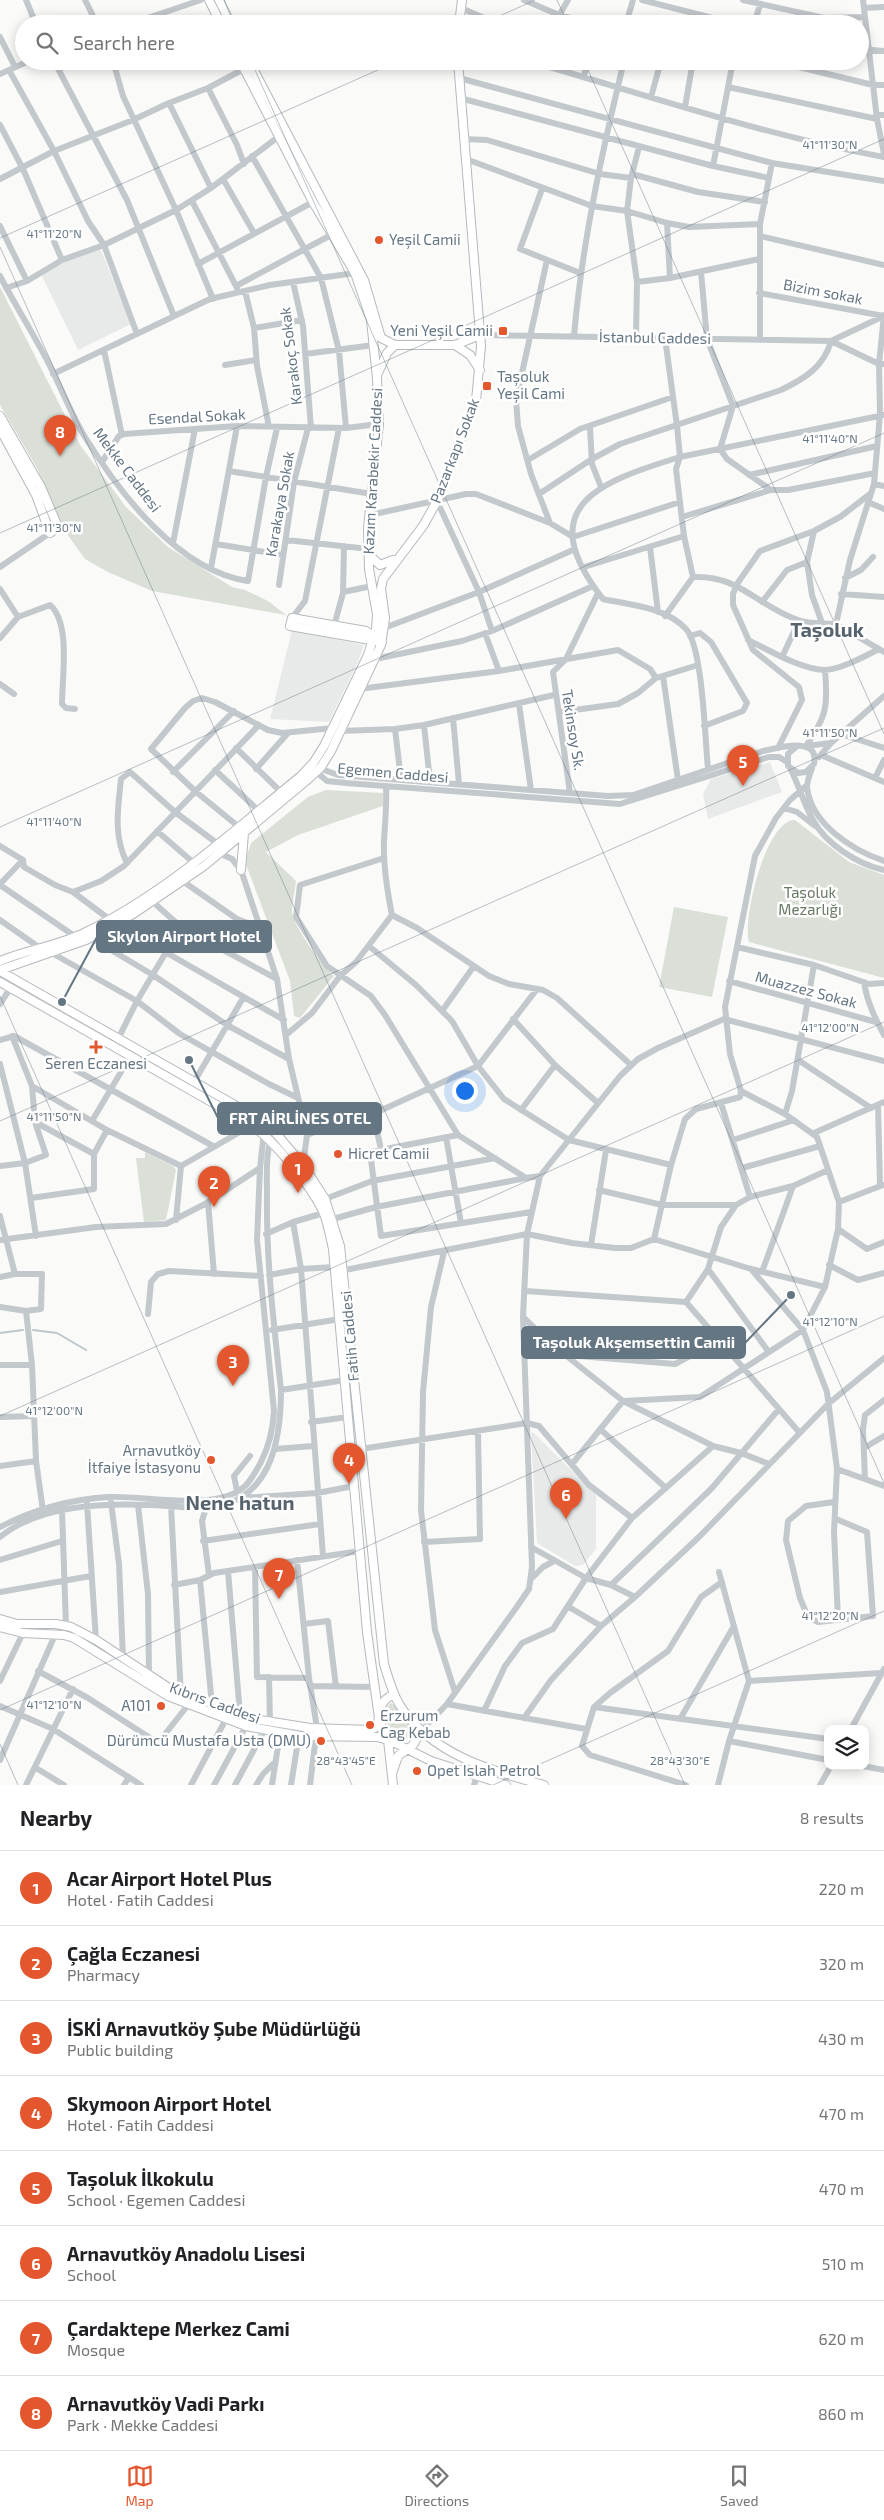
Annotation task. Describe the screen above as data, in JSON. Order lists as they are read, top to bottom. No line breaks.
{"streets":{"main road":["Pazarkapı Sokak","Kazım Karabekir Caddesi","Fatih Caddesi","Kıbrıs Caddesi"],"street":["Bizim sokak","İstanbul Caddesi","Karakoç Sokak","Esendal Sokak","Mekke Caddesi","Karakaya Sokak","Tekinsoy Sk.","Egemen Caddesi","Muazzez Sokak"]},"crossings":[["İstanbul Caddesi","Pazarkapı Sokak"],["Karakoç Sokak","Esendal Sokak"],["Karakoç Sokak","Karakaya Sokak"],["Esendal Sokak","Kazım Karabekir Caddesi"],["Esendal Sokak","Karakaya Sokak"],["Pazarkapı Sokak","Kazım Karabekir Caddesi"],["Kazım Karabekir Caddesi","Egemen Caddesi"],["Kazım Karabekir Caddesi","Fatih Caddesi"],["Tekinsoy Sk.","Egemen Caddesi"],["Fatih Caddesi","Kıbrıs Caddesi"]],"districts":["Taşoluk","Nene hatun"],"parks":["Taşoluk Mezarlığı"],"places":{"other":["Yeşil Camii","Skylon Airport Hotel","FRT AİRLİNES OTEL","Hicret Camii","Taşoluk Akşemsettin Camii","Arnavutköy İtfaiye İstasyonu","A101","Erzurum Cag Kebab","Dürümcü Mustafa Usta (DMU)","Opet Islah Petrol"],"transit":["Yeni Yeşil Camii","Taşoluk Yeşil Cami"],"health":["Seren Eczanesi"]},"page":{"search":"Search here","pins":["8","5","1","2","3","4","6","7"],"heading":["Nearby","8 results"],"list":[{"mark":"1","name":"Acar Airport Hotel Plus","note":"Hotel · Fatih Caddesi","value":"220 m"},{"mark":"2","name":"Çağla Eczanesi","note":"Pharmacy","value":"320 m"},{"mark":"3","name":"İSKİ Arnavutköy Şube Müdürlüğü","note":"Public building","value":"430 m"},{"mark":"4","name":"Skymoon Airport Hotel","note":"Hotel · Fatih Caddesi","value":"470 m"},{"mark":"5","name":"Taşoluk İlkokulu","note":"School · Egemen Caddesi","value":"470 m"},{"mark":"6","name":"Arnavutköy Anadolu Lisesi","note":"School","value":"510 m"},{"mark":"7","name":"Çardaktepe Merkez Cami","note":"Mosque","value":"620 m"},{"mark":"8","name":"Arnavutköy Vadi Parkı","note":"Park · Mekke Caddesi","value":"860 m"}],"nav":["Map","Directions","Saved"]},"coordinates":["41°11'30\"N","41°11'20\"N","41°11'40\"N","41°11'50\"N","41°12'00\"N","41°12'10\"N","41°12'20\"N","28°43'45\"E","28°43'30\"E"]}
